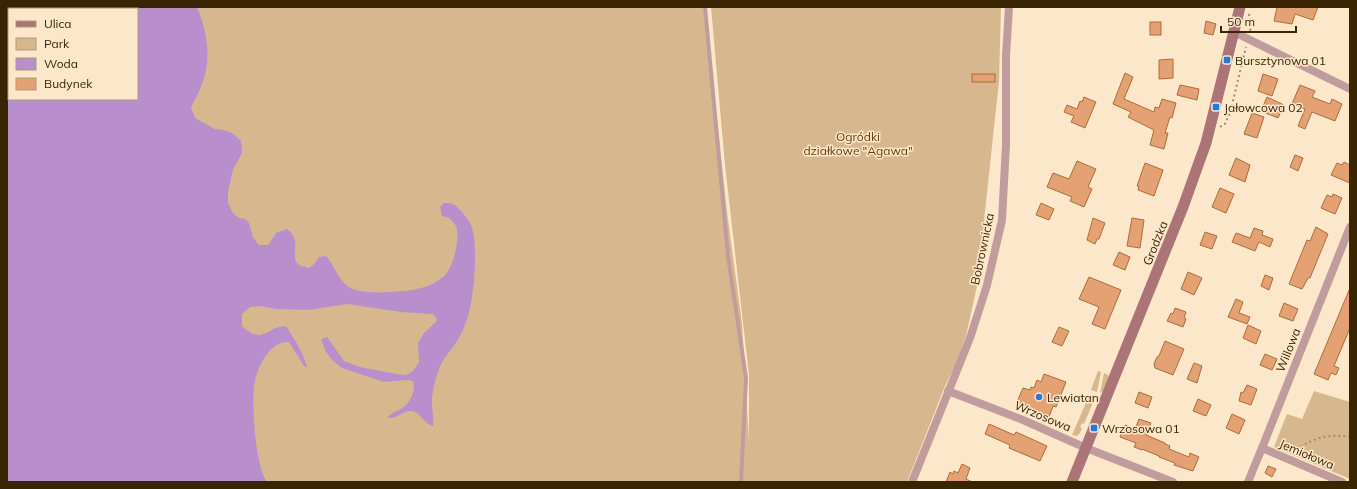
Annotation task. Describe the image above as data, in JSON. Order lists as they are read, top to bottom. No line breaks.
{"streets":{"street":["Grodzka","Bobrownicka","Willowa","Wrzosowa","Jemiołowa"]},"crossings":[["Grodzka","Wrzosowa"],["Bobrownicka","Wrzosowa"],["Willowa","Jemiołowa"]],"parks":["Ogródki działkowe \"Agawa\""],"places":{"transit":["Bursztynowa 01","Jałowcowa 02","Wrzosowa 01"],"other":["Lewiatan"]},"legend":["Ulica","Park","Woda","Budynek"],"scale_bar":"50 m"}
